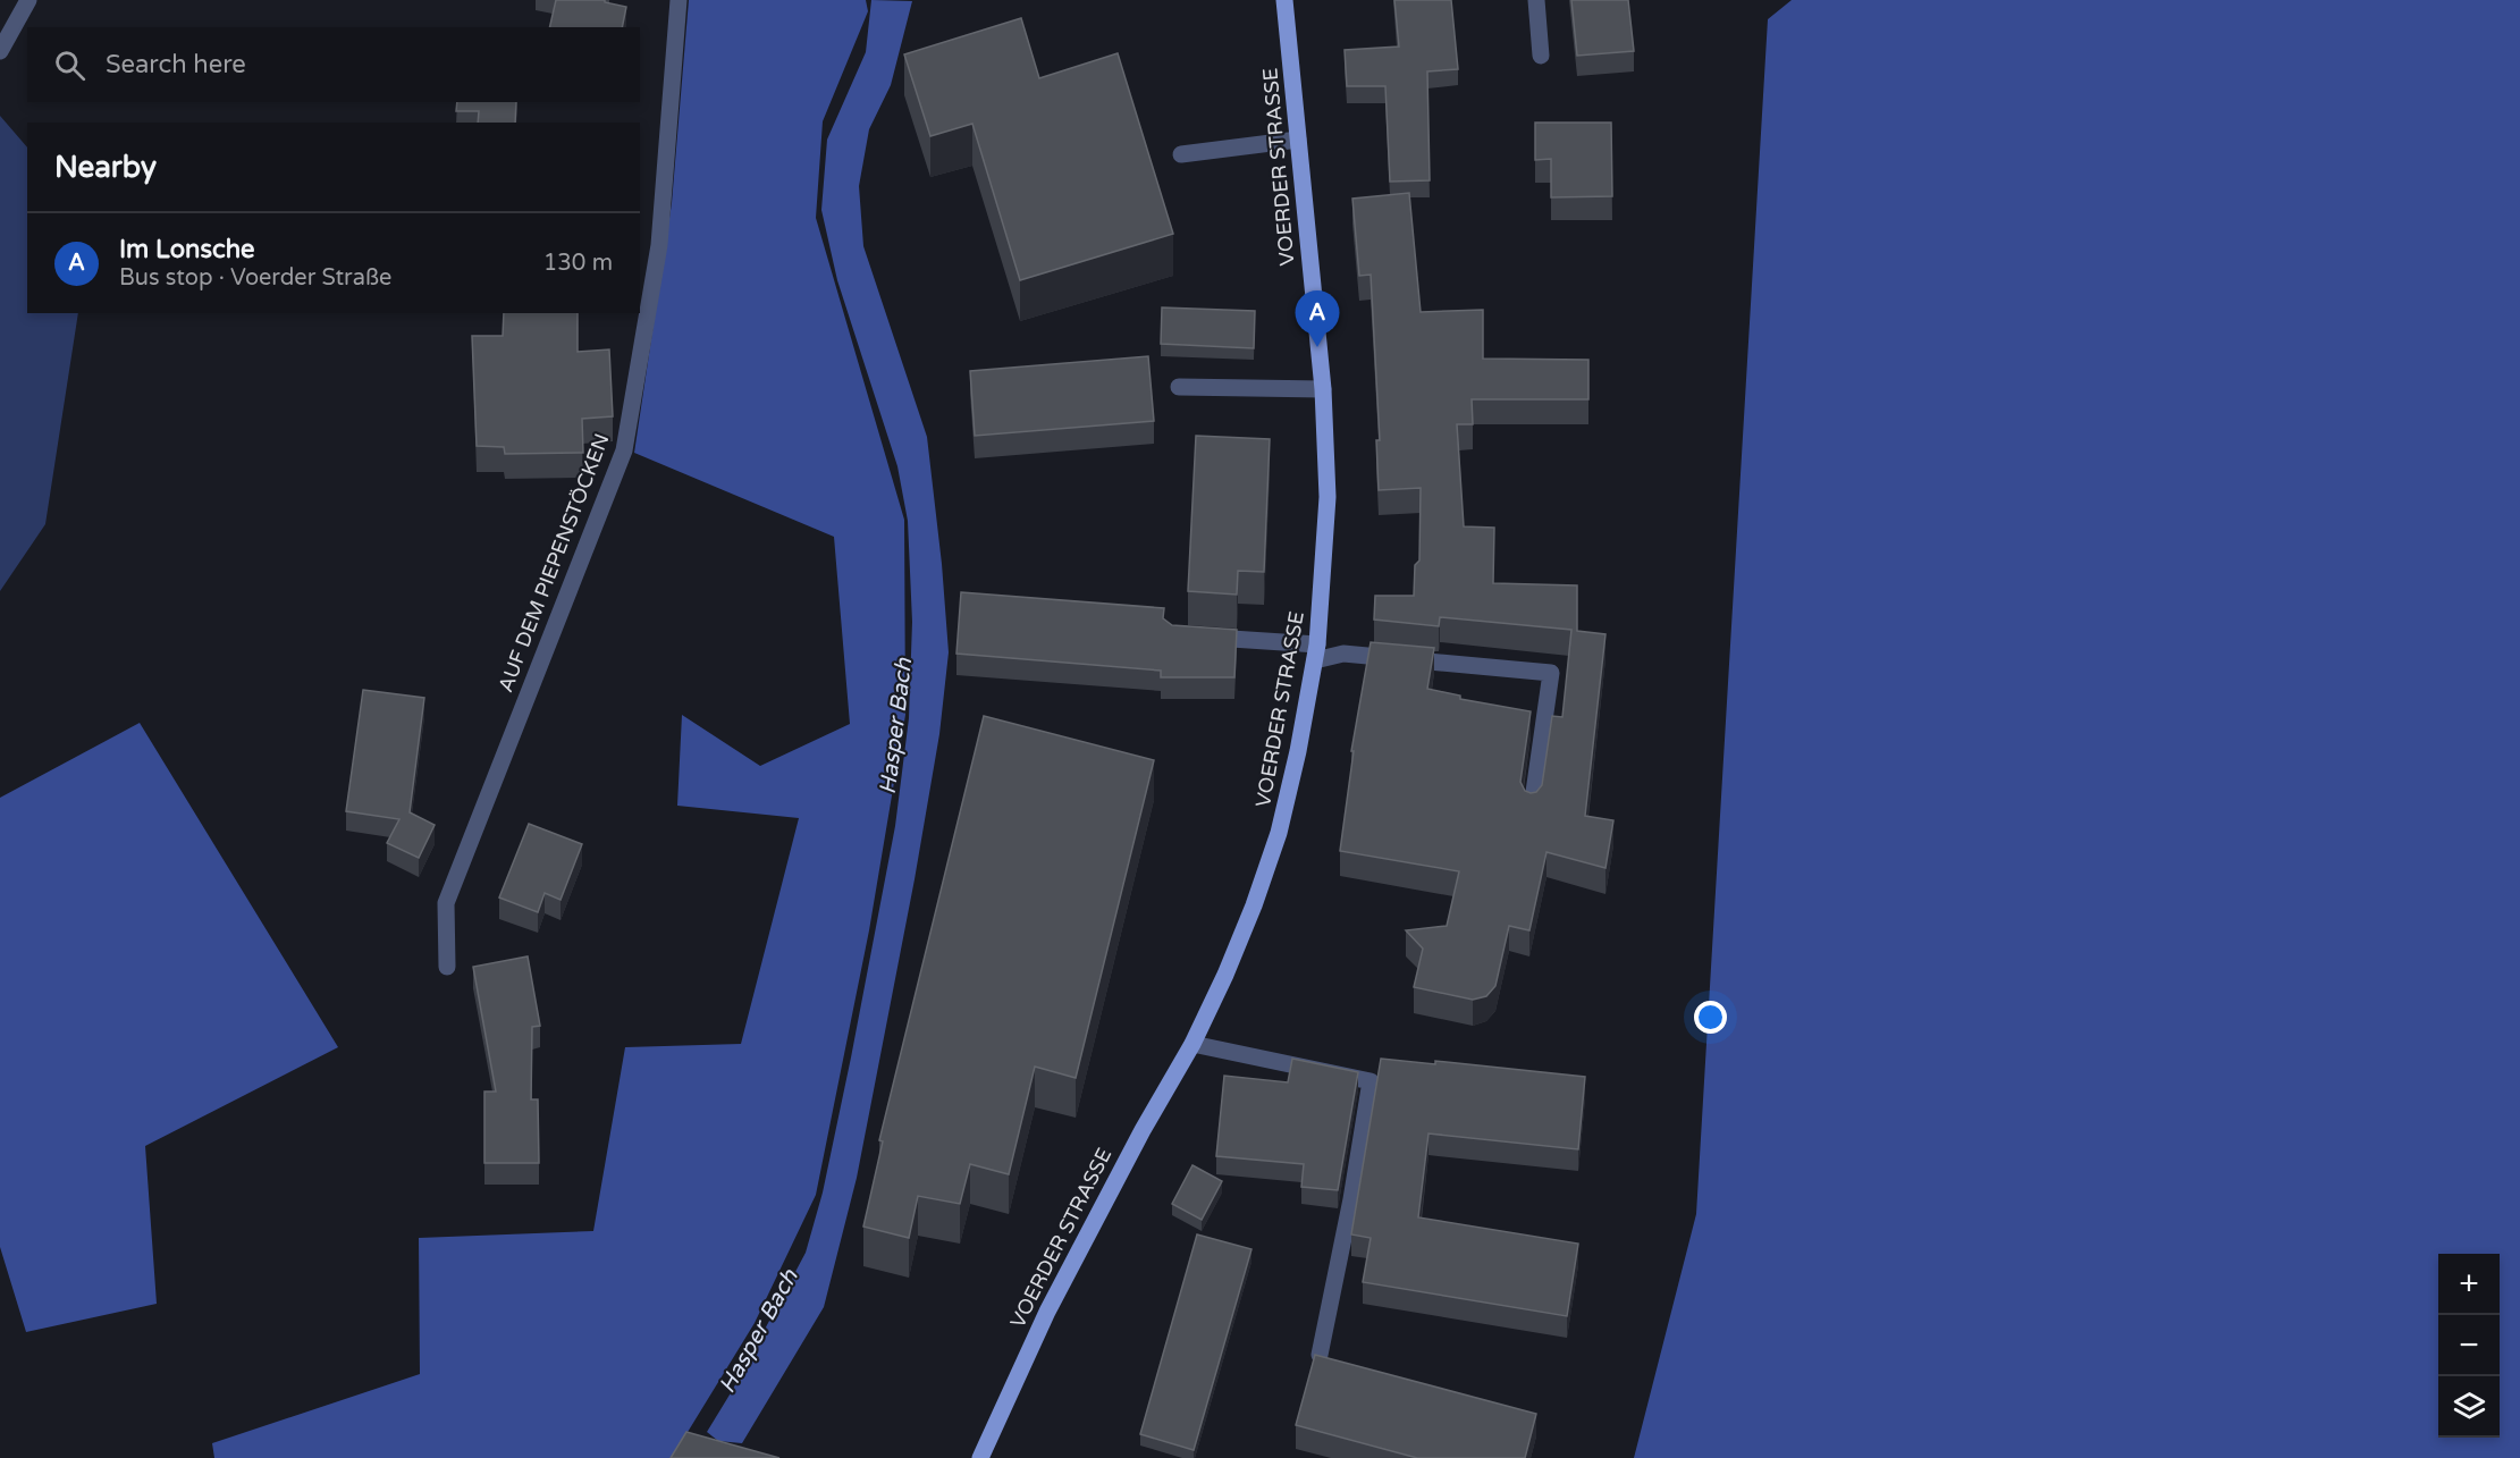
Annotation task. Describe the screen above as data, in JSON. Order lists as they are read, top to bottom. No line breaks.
{"streets":{"main road":["VOERDER STRASSE"],"street":["AUF DEM PIEPENSTÖCKEN"]},"water":["Hasper Bach"],"page":{"search":"Search here","heading":"Nearby","list":[{"mark":"A","name":"Im Lonsche","note":"Bus stop · Voerder Straße","value":"130 m"}],"pins":"A","map_buttons":["+","−"]}}
